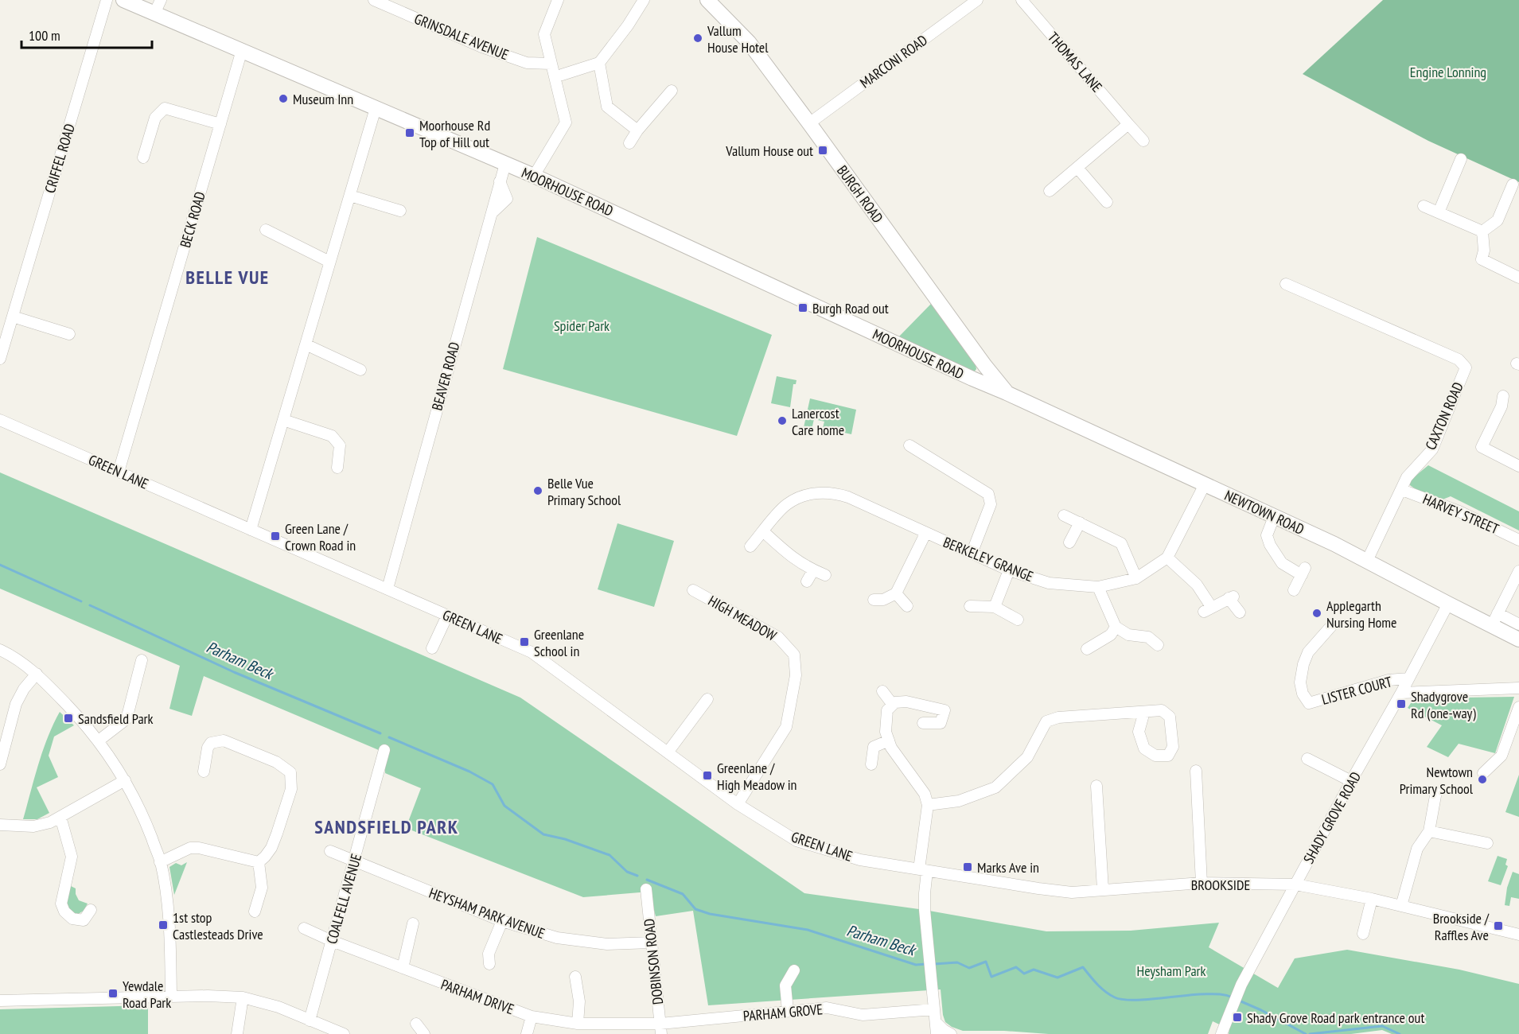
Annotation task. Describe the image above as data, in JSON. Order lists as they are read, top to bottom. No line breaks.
{"streets":{"main road":["MOORHOUSE ROAD","BURGH ROAD","NEWTOWN ROAD"],"street":["GRINSDALE AVENUE","MARCONI ROAD","THOMAS LANE","CRIFFEL ROAD","BECK ROAD","BEAVER ROAD","CAXTON ROAD","GREEN LANE","HARVEY STREET","BERKELEY GRANGE","HIGH MEADOW","LISTER COURT","SHADY GROVE ROAD","BROOKSIDE","COALFELL AVENUE","HEYSHAM PARK AVENUE","DOBINSON ROAD","PARHAM DRIVE","PARHAM GROVE"]},"crossings":[["MARCONI ROAD","BURGH ROAD"],["MOORHOUSE ROAD","BURGH ROAD"],["MOORHOUSE ROAD","BECK ROAD"],["MOORHOUSE ROAD","BEAVER ROAD"],["MOORHOUSE ROAD","NEWTOWN ROAD"],["BURGH ROAD","NEWTOWN ROAD"],["BECK ROAD","GREEN LANE"],["BEAVER ROAD","GREEN LANE"],["CAXTON ROAD","NEWTOWN ROAD"],["CAXTON ROAD","HARVEY STREET"],["GREEN LANE","HIGH MEADOW"],["GREEN LANE","BROOKSIDE"],["NEWTOWN ROAD","BERKELEY GRANGE"],["NEWTOWN ROAD","SHADY GROVE ROAD"],["LISTER COURT","SHADY GROVE ROAD"],["SHADY GROVE ROAD","BROOKSIDE"],["COALFELL AVENUE","HEYSHAM PARK AVENUE"],["COALFELL AVENUE","PARHAM DRIVE"],["HEYSHAM PARK AVENUE","DOBINSON ROAD"],["DOBINSON ROAD","PARHAM DRIVE"],["DOBINSON ROAD","PARHAM GROVE"],["PARHAM DRIVE","PARHAM GROVE"]],"districts":["BELLE VUE","SANDSFIELD PARK"],"water":["Parham Beck"],"parks":["Engine Lonning","Spider Park","Heysham Park"],"places":{"other":["Vallum House Hotel","Museum Inn","Lanercost Care home","Belle Vue Primary School","Applegarth Nursing Home","Newtown Primary School"],"transit":["Moorhouse Rd Top of Hill out","Vallum House out","Burgh Road out","Green Lane / Crown Road in","Greenlane School in","Shadygrove Rd (one-way)","Sandsfield Park","Greenlane / High Meadow in","Marks Ave in","1st stop Castlesteads Drive","Brookside / Raffles Ave","Yewdale Road Park","Shady Grove Road park entrance out"]},"scale_bar":"100 m"}
